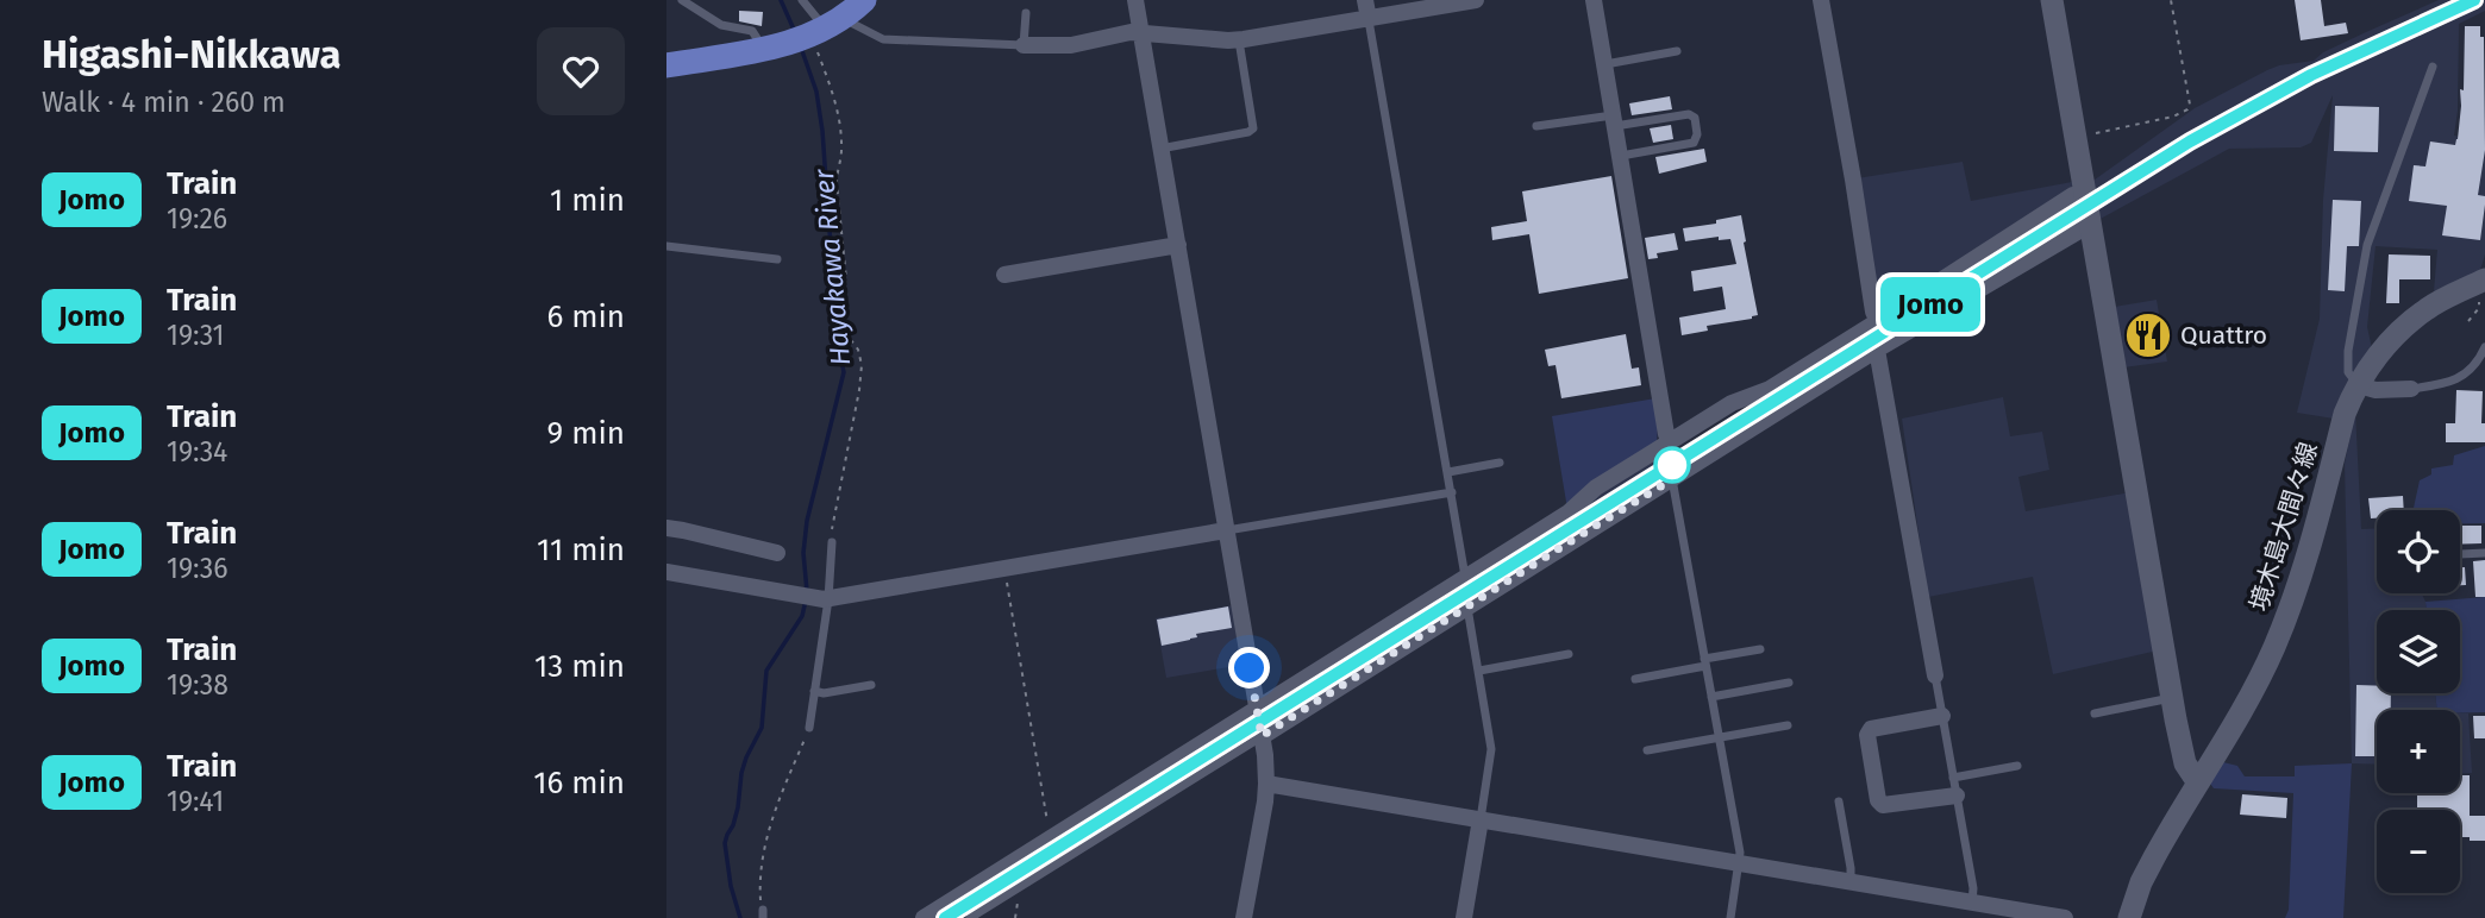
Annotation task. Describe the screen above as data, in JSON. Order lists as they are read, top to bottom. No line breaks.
{"streets":{"street":["境木島大間々線"]},"water":["Hayakawa River"],"places":{"restaurant":["Quattro"]},"page":{"heading":["Higashi-Nikkawa","Walk · 4 min · 260 m"],"on_map":"Jomo","list":[{"mark":"Jomo","name":"Train","note":"19:26","value":"1 min"},{"mark":"Jomo","name":"Train","note":"19:31","value":"6 min"},{"mark":"Jomo","name":"Train","note":"19:34","value":"9 min"},{"mark":"Jomo","name":"Train","note":"19:36","value":"11 min"},{"mark":"Jomo","name":"Train","note":"19:38","value":"13 min"},{"mark":"Jomo","name":"Train","note":"19:41","value":"16 min"}],"map_buttons":["+","−"]}}
